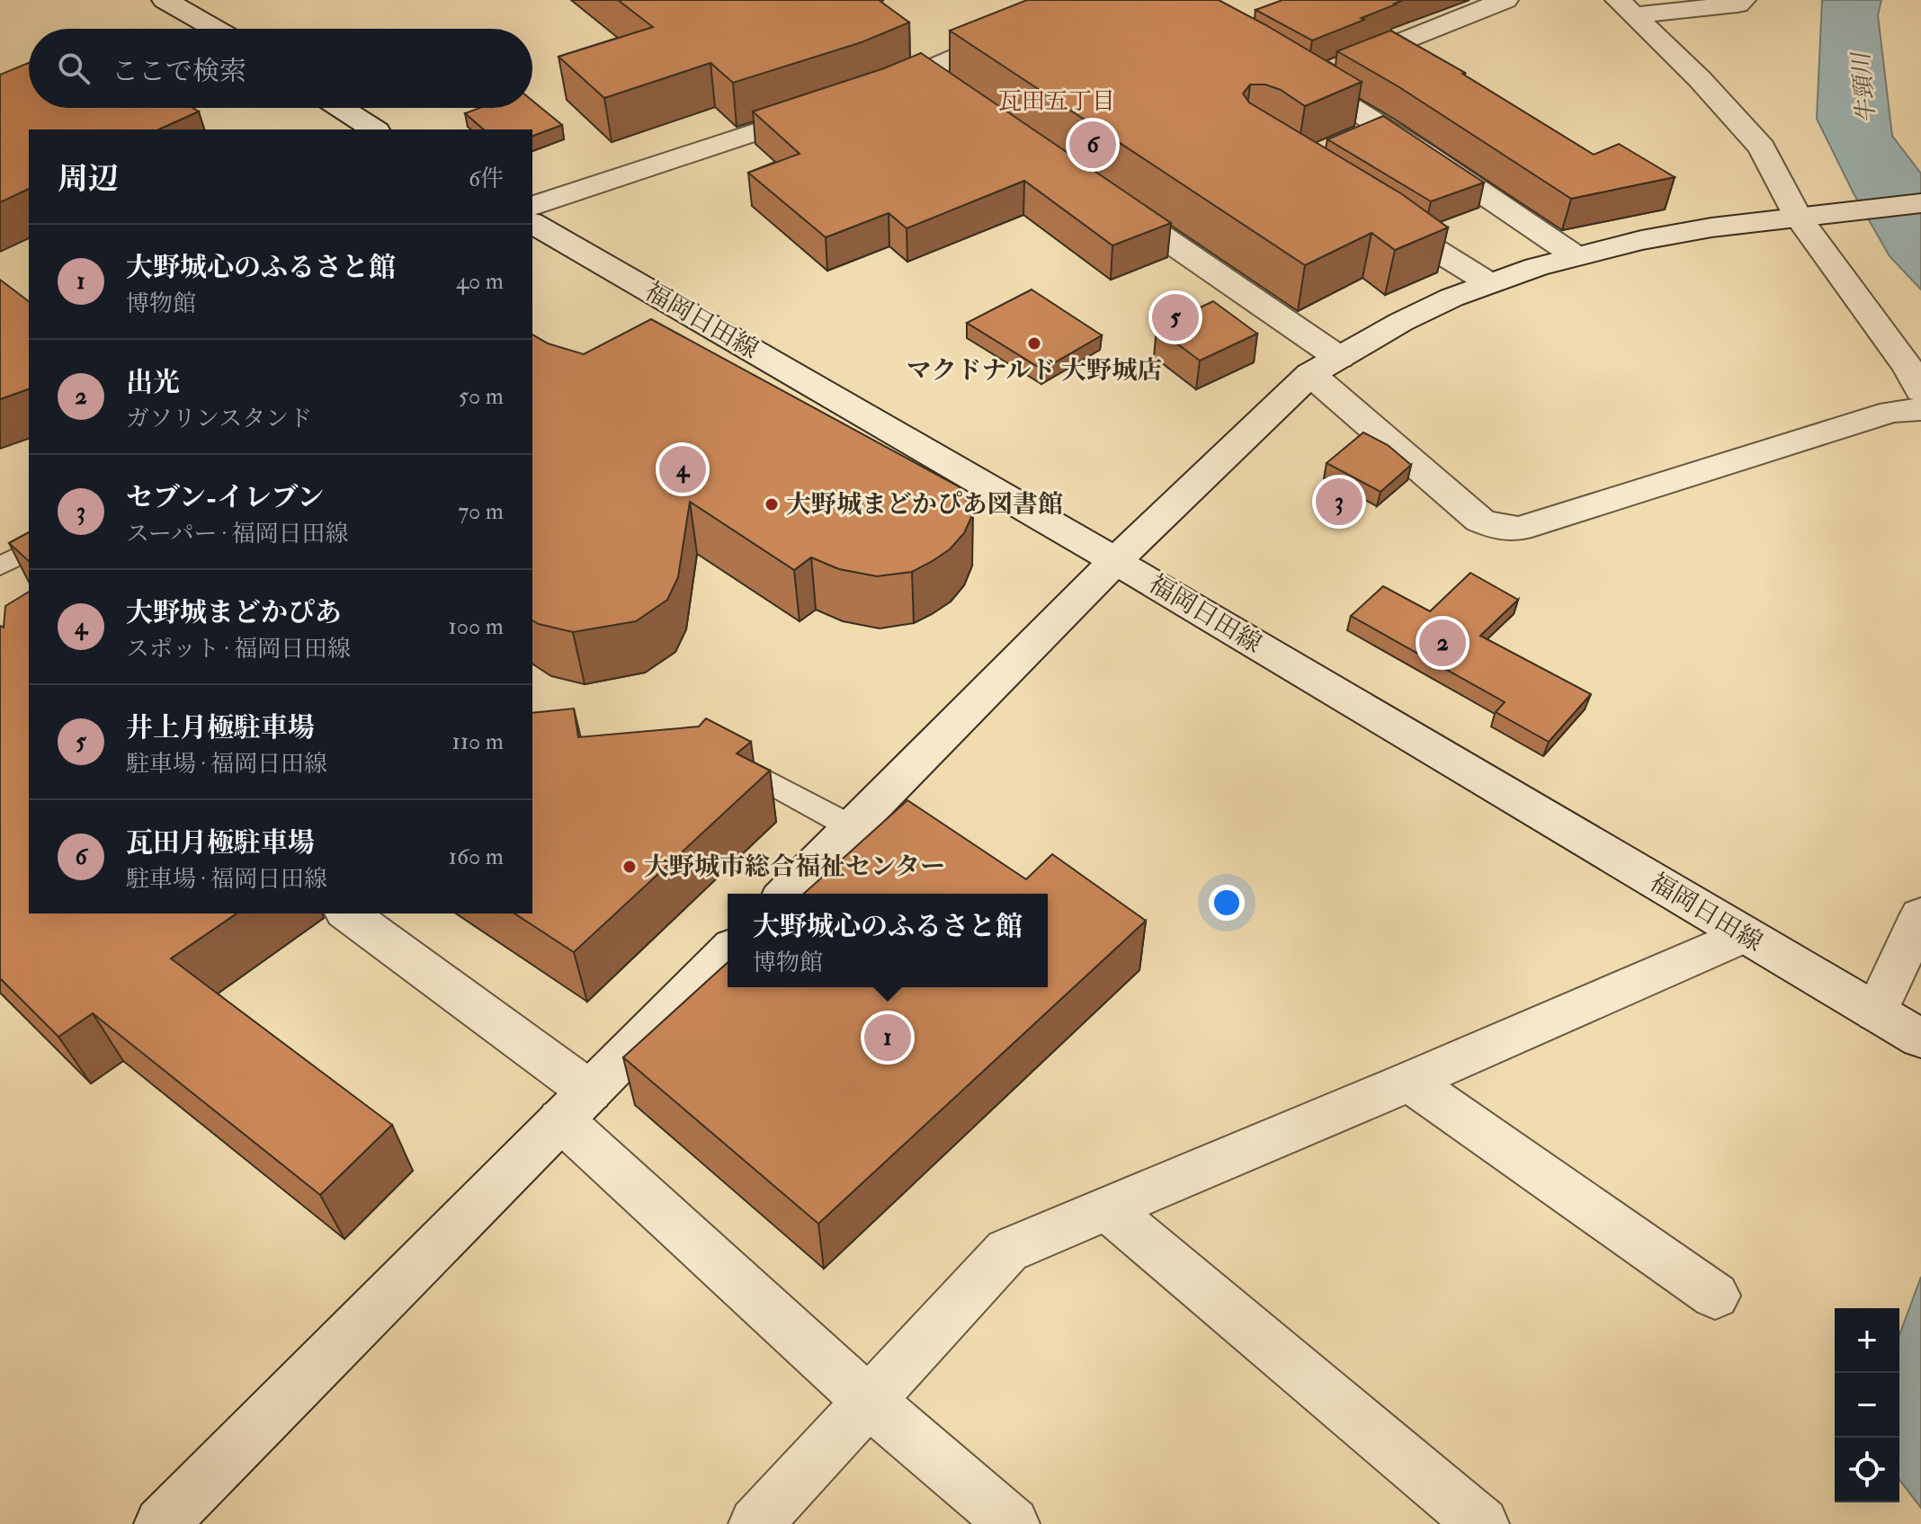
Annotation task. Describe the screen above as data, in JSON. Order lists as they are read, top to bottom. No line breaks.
{"streets":{"street":["福岡日田線"]},"districts":["瓦田五丁目"],"water":["牛頸川"],"places":["マクドナルド 大野城店","大野城まどかぴあ図書館","大野城市総合福祉センター"],"page":{"search":"ここで検索","pins":["6","5","4","3","2","1"],"heading":["周辺","6件"],"list":[{"mark":"1","name":"大野城心のふるさと館","note":"博物館","value":"40 m"},{"mark":"2","name":"出光","note":"ガソリンスタンド","value":"50 m"},{"mark":"3","name":"セブン-イレブン","note":"スーパー · 福岡日田線","value":"70 m"},{"mark":"4","name":"大野城まどかぴあ","note":"スポット · 福岡日田線","value":"100 m"},{"mark":"5","name":"井上月極駐車場","note":"駐車場 · 福岡日田線","value":"110 m"},{"mark":"6","name":"瓦田月極駐車場","note":"駐車場 · 福岡日田線","value":"160 m"}],"popup":["大野城心のふるさと館","博物館"],"map_buttons":["+","−"]}}
